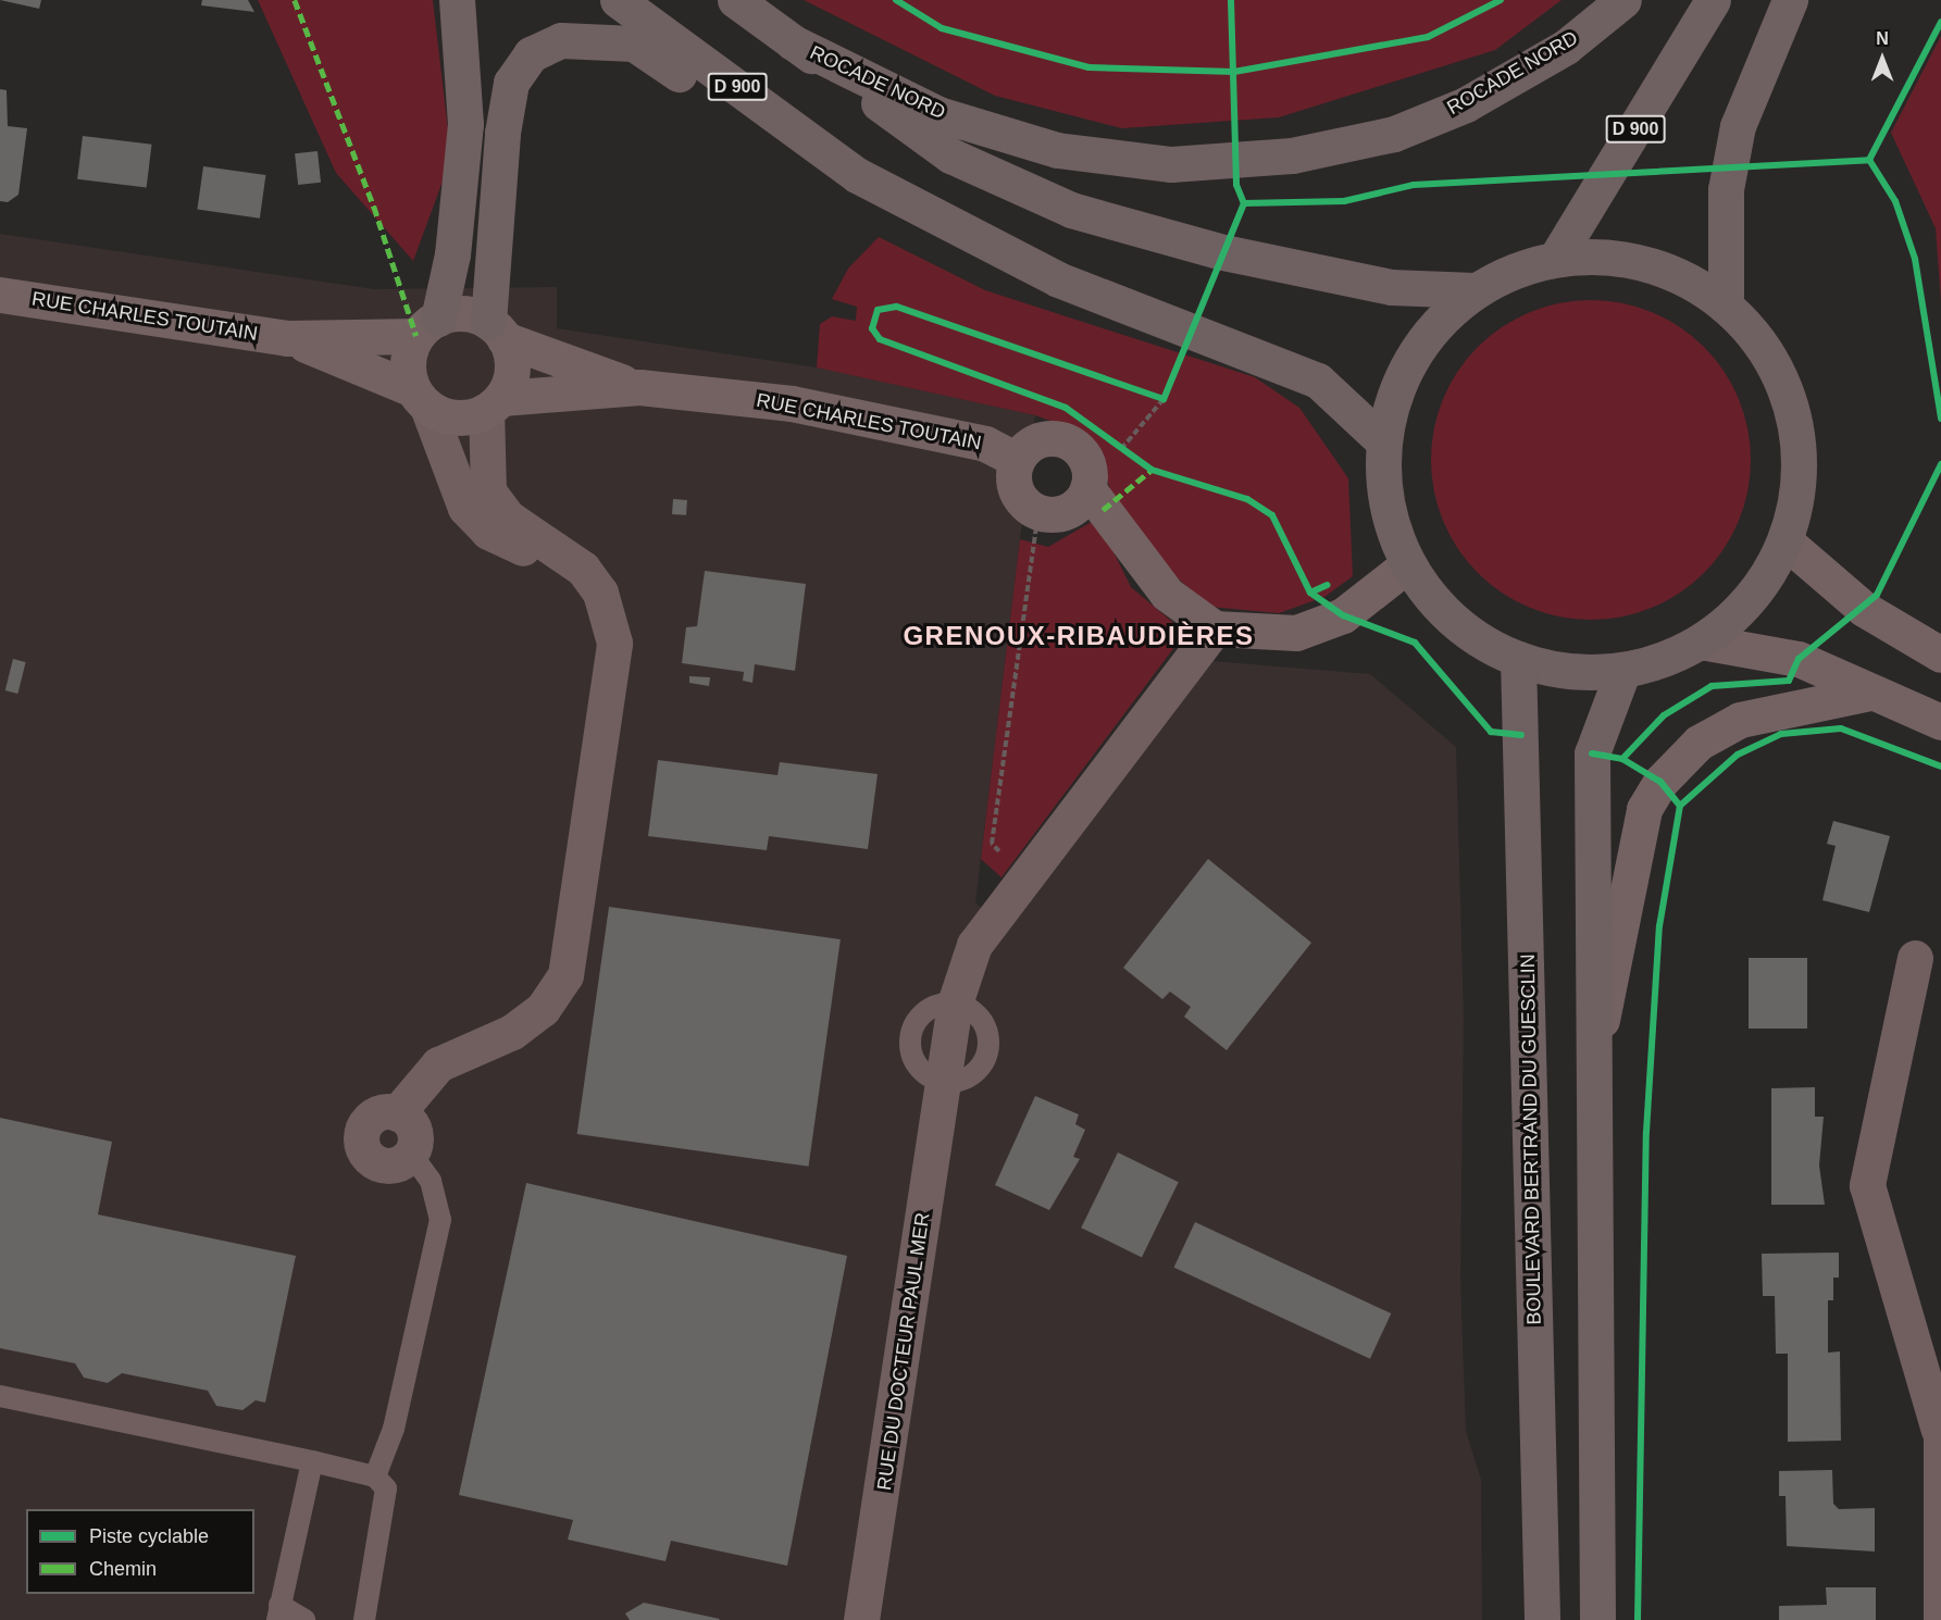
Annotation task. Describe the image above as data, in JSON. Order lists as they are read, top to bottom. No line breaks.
{"streets":{"main road":["ROCADE NORD","D 900","BOULEVARD BERTRAND DU GUESCLIN"],"street":["RUE CHARLES TOUTAIN","RUE DU DOCTEUR PAUL MER"]},"districts":["GRENOUX-RIBAUDIÈRES"],"legend":["Piste cyclable","Chemin"],"north":"top"}
